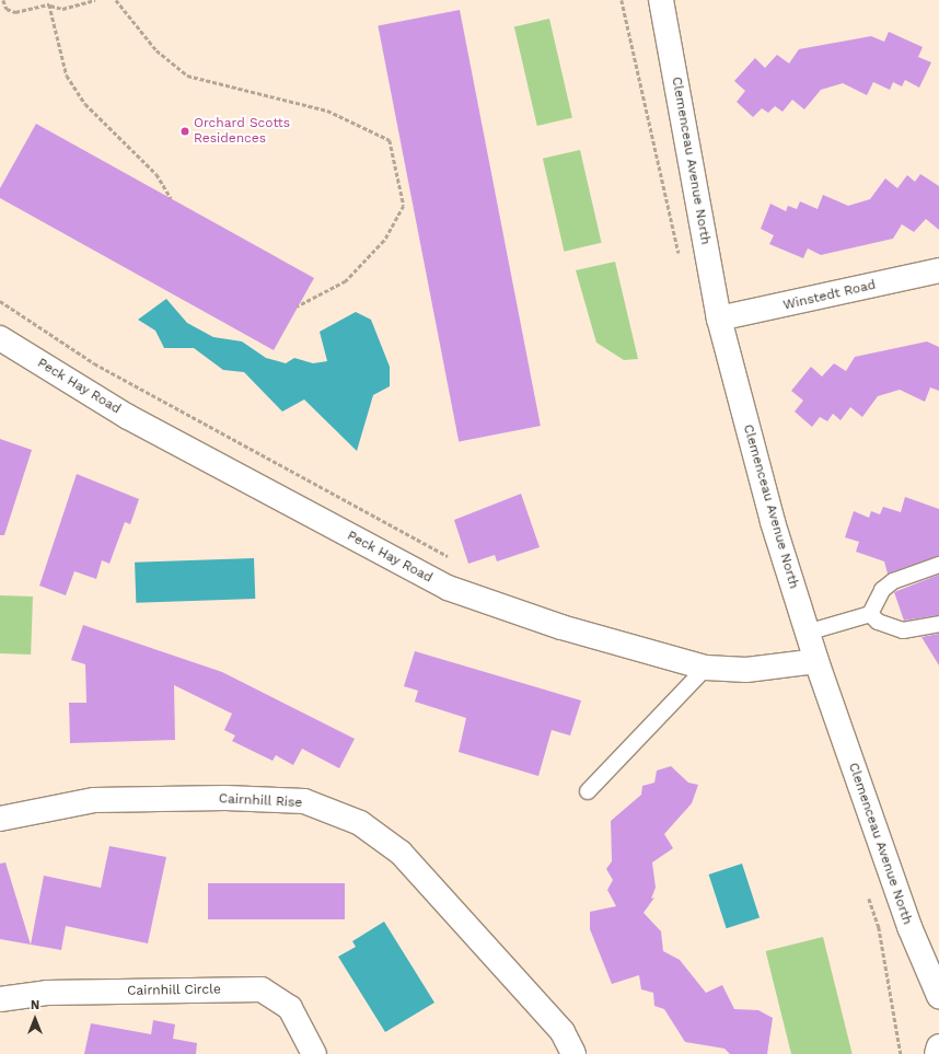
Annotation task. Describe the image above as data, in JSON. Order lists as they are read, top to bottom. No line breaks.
{"streets":{"street":["Clemenceau Avenue North","Winstedt Road","Peck Hay Road","Cairnhill Rise","Cairnhill Circle"]},"crossings":[["Clemenceau Avenue North","Winstedt Road"],["Clemenceau Avenue North","Peck Hay Road"]],"places":["Orchard Scotts Residences"],"north":"top"}
